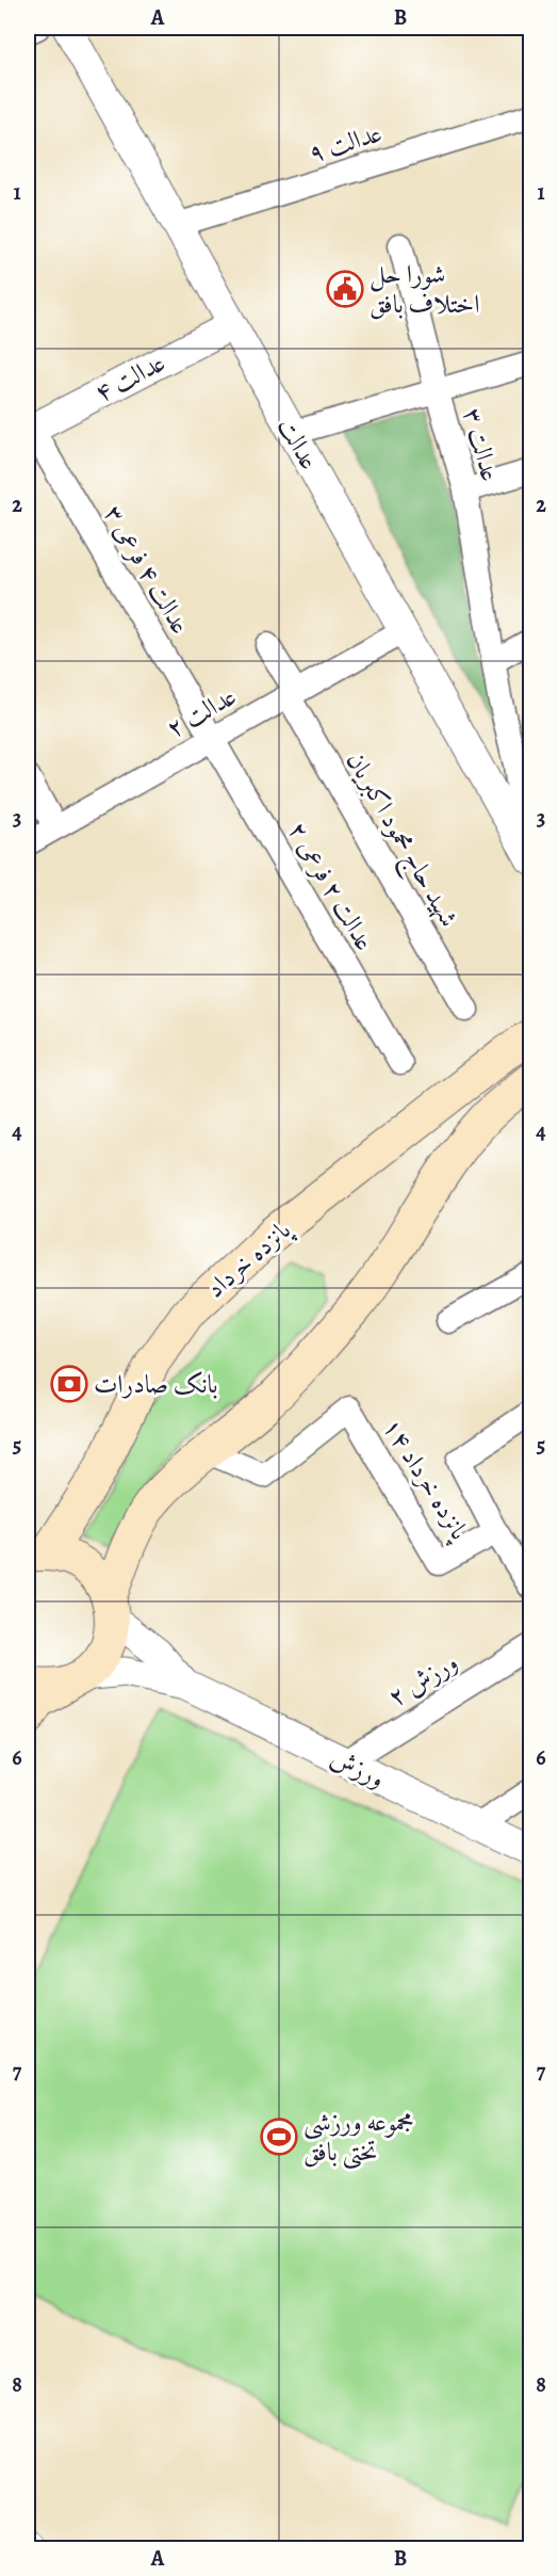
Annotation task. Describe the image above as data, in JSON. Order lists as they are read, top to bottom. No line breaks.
{"streets":{"main road":["پانزده خرداد"],"street":["عدالت ۹","عدالت ۴","عدالت","عدالت ۳","عدالت ۴ فرعی ۳","عدالت ۲","شهید حاج محمود اکبریان","عدالت ۲ فرعی ۲","پانزده خرداد ۱۴","ورزش ۲","ورزش"]},"crossings":[["عدالت ۹","عدالت"],["عدالت ۴","عدالت"],["عدالت ۴","عدالت ۴ فرعی ۳"],["عدالت","عدالت ۳"],["عدالت","عدالت ۲"],["عدالت ۴ فرعی ۳","عدالت ۲"],["عدالت ۴ فرعی ۳","عدالت ۲ فرعی ۲"],["عدالت ۲","شهید حاج محمود اکبریان"],["عدالت ۲","عدالت ۲ فرعی ۲"],["ورزش ۲","ورزش"]],"places":{"public building":["شورا حل اختلاف بافق"],"bank":["بانک صادرات"],"sports":["مجموعه ورزشی تختی بافق"]},"grid":{"columns":["A","B"],"rows":["1","2","3","4","5","6","7","8"]}}
